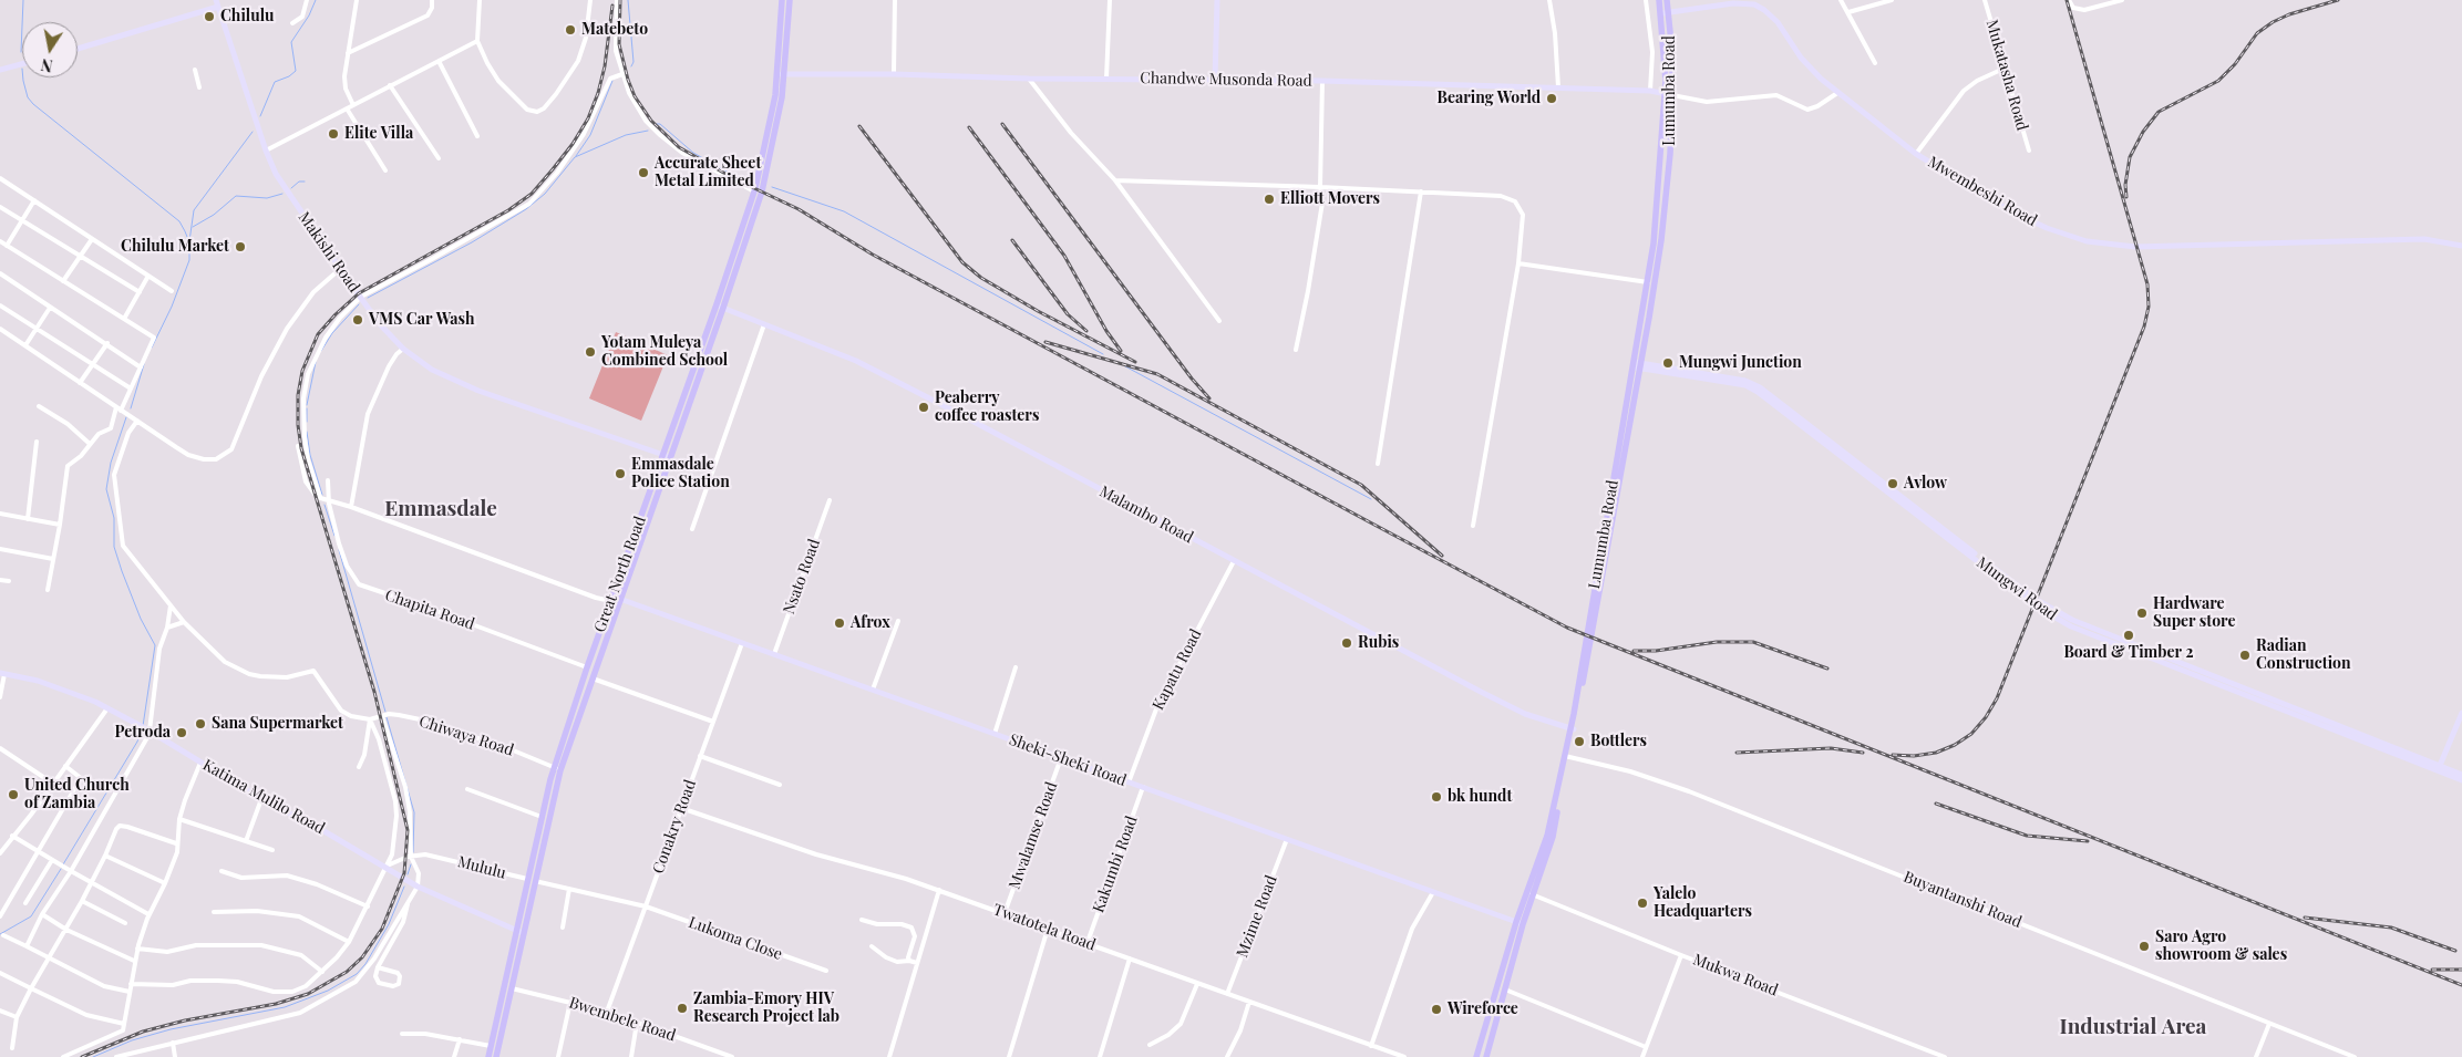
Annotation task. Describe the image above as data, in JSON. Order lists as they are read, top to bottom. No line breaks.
{"streets":{"main road":["Lumumba Road","Great North Road"],"street":["Mukatasha Road","Chandwe Musonda Road","Mwembeshi Road","Makishi Road","Malambo Road","Nsato Road","Mungwi Road","Chapita Road","Kapatu Road","Chiwaya Road","Sheki-Sheki Road","Katima Mulilo Road","Conakry Road","Mwalamse Road","Kakumbi Road","Mululu","Buyantanshi Road","Mzime Road","Twatotela Road","Lukoma Close","Mukwa Road","Bwembele Road"]},"crossings":[["Chandwe Musonda Road","Lumumba Road"],["Chandwe Musonda Road","Great North Road"],["Lumumba Road","Mwembeshi Road"],["Lumumba Road","Malambo Road"],["Lumumba Road","Mungwi Road"],["Lumumba Road","Sheki-Sheki Road"],["Lumumba Road","Buyantanshi Road"],["Lumumba Road","Mukwa Road"],["Makishi Road","Great North Road"],["Malambo Road","Great North Road"],["Malambo Road","Kapatu Road"],["Great North Road","Chapita Road"],["Great North Road","Chiwaya Road"],["Great North Road","Sheki-Sheki Road"],["Great North Road","Katima Mulilo Road"],["Great North Road","Mululu"],["Great North Road","Lukoma Close"],["Great North Road","Bwembele Road"],["Nsato Road","Sheki-Sheki Road"],["Kapatu Road","Sheki-Sheki Road"],["Sheki-Sheki Road","Conakry Road"],["Sheki-Sheki Road","Mwalamse Road"],["Sheki-Sheki Road","Kakumbi Road"],["Sheki-Sheki Road","Mzime Road"],["Conakry Road","Twatotela Road"],["Conakry Road","Lukoma Close"],["Conakry Road","Bwembele Road"],["Mwalamse Road","Twatotela Road"],["Kakumbi Road","Twatotela Road"],["Mzime Road","Twatotela Road"]],"districts":["Emmasdale","Industrial Area"],"places":["Chilulu","Matebeto","Bearing World","Elite Villa","Accurate Sheet Metal Limited","Elliott Movers","Chilulu Market","VMS Car Wash","Yotam Muleya Combined School","Mungwi Junction","Peaberry coffee roasters","Emmasdale Police Station","Avlow","Hardware Super store","Afrox","Board & Timber 2","Rubis","Radian Construction","Sana Supermarket","Petroda","Bottlers","United Church of Zambia","bk hundt","Yalelo Headquarters","Saro Agro showroom & sales","Zambia-Emory HIV Research Project lab","Wireforce"],"north":"bottom"}
